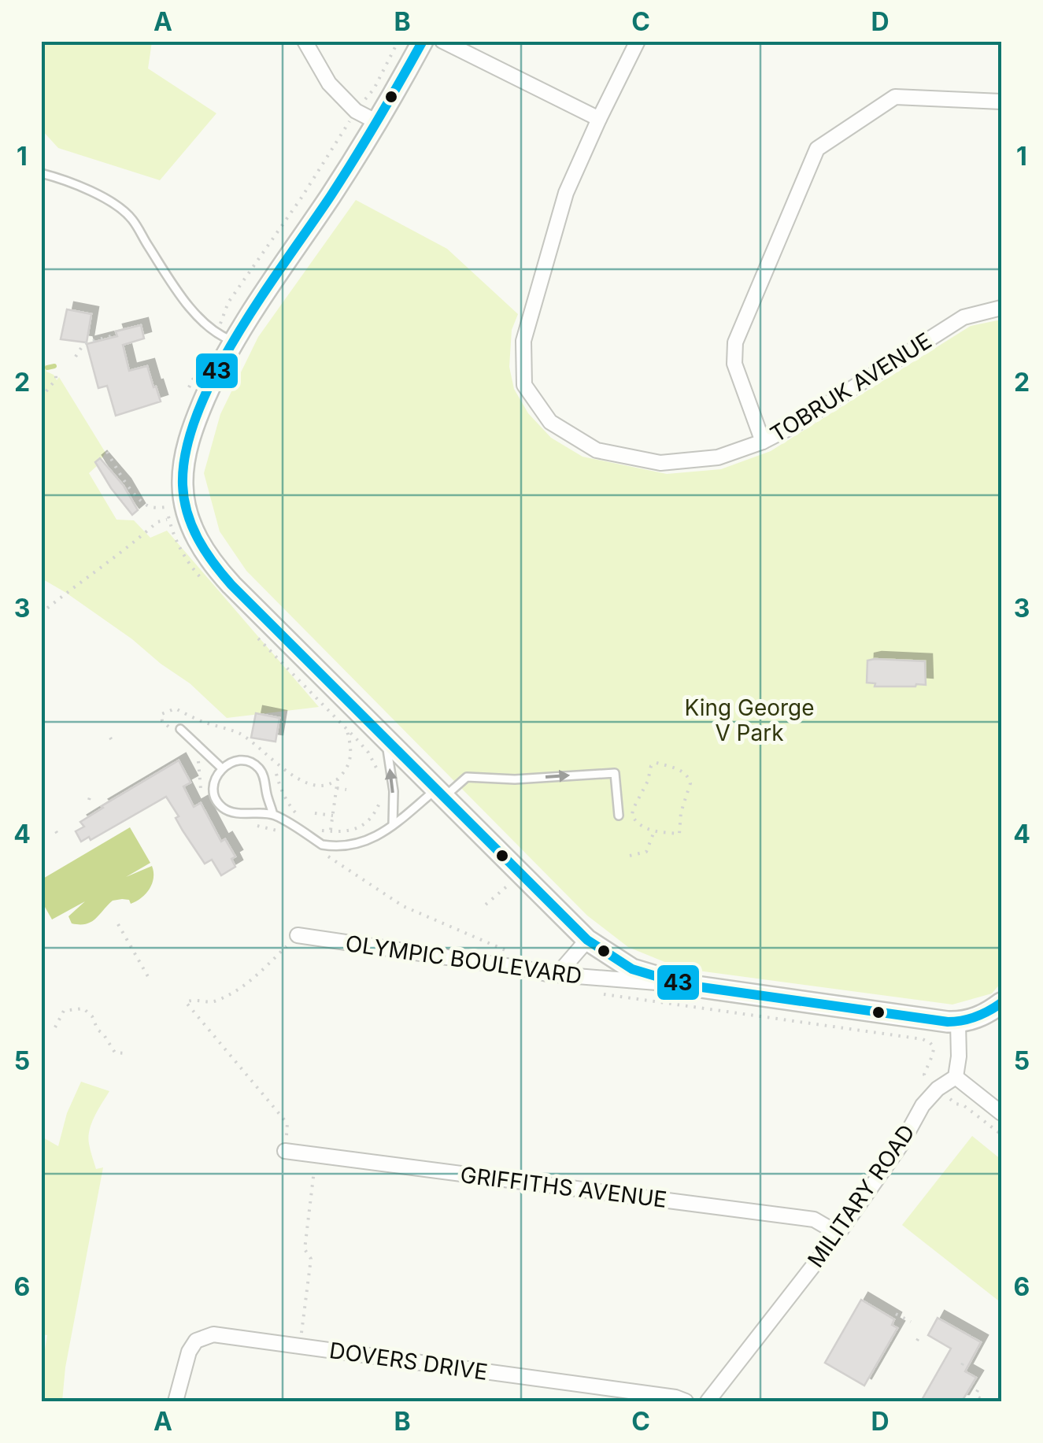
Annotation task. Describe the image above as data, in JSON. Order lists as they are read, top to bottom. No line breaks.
{"streets":{"main road":["OLYMPIC BOULEVARD"],"street":["TOBRUK AVENUE","GRIFFITHS AVENUE","MILITARY ROAD","DOVERS DRIVE"]},"crossings":[["GRIFFITHS AVENUE","MILITARY ROAD"]],"parks":["King George V Park"],"lines":["transit line 43"],"grid":{"columns":["A","B","C","D"],"rows":["1","2","3","4","5","6"]}}
